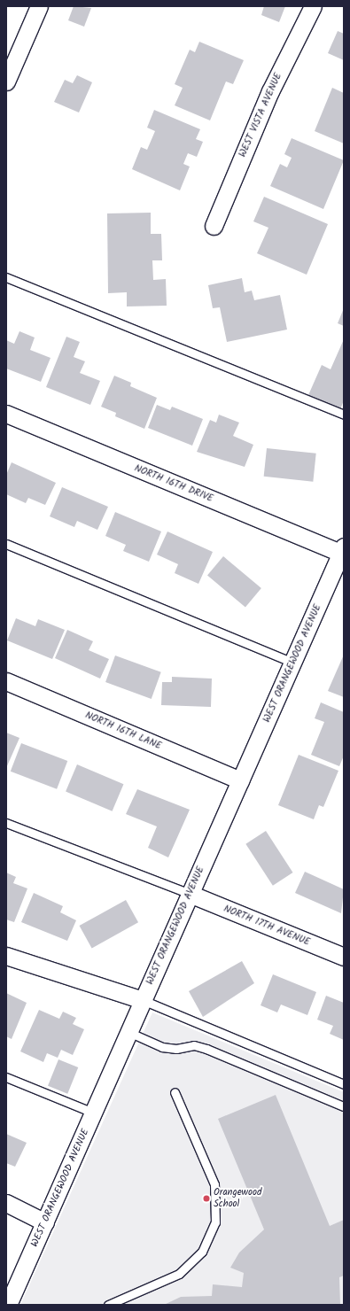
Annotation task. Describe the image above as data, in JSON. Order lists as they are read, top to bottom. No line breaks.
{"streets":{"street":["WEST VISTA AVENUE","NORTH 16TH DRIVE","WEST ORANGEWOOD AVENUE","NORTH 16TH LANE","NORTH 17TH AVENUE"]},"crossings":[["NORTH 16TH DRIVE","WEST ORANGEWOOD AVENUE"],["WEST ORANGEWOOD AVENUE","NORTH 16TH LANE"],["WEST ORANGEWOOD AVENUE","NORTH 17TH AVENUE"]],"places":["Orangewood School"]}
